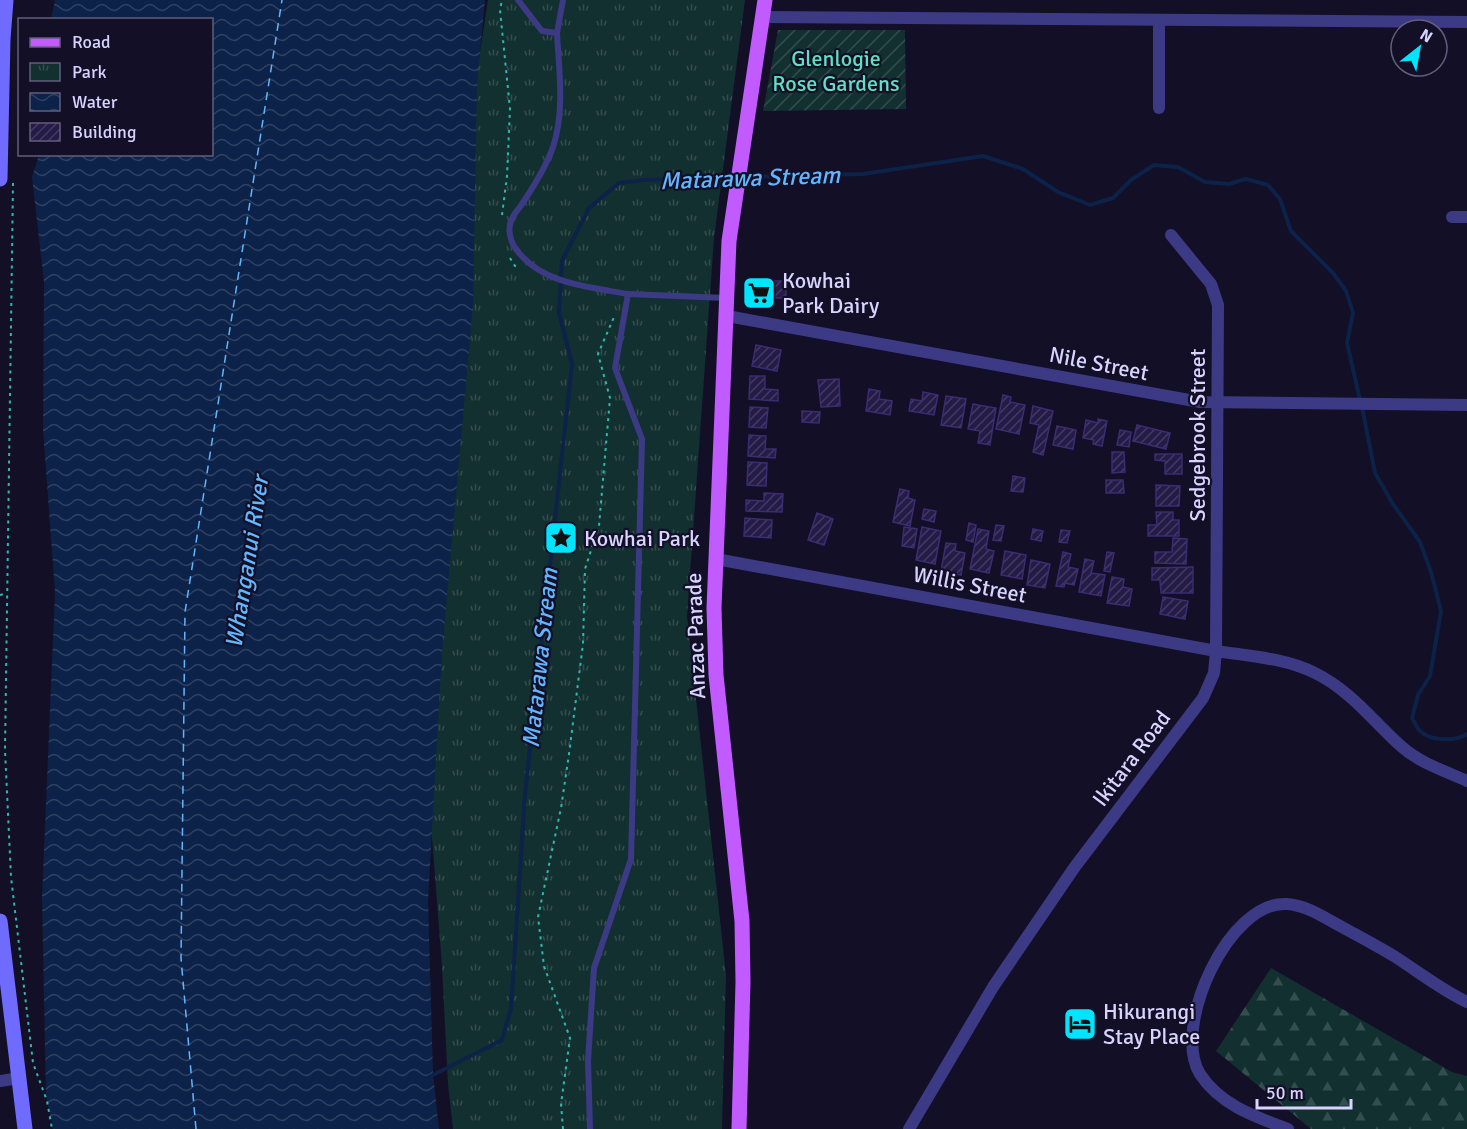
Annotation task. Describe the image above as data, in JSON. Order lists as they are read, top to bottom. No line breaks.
{"streets":{"main road":["Anzac Parade"],"street":["Nile Street","Sedgebrook Street","Willis Street","Ikitara Road"]},"crossings":[["Nile Street","Sedgebrook Street"],["Nile Street","Anzac Parade"],["Sedgebrook Street","Willis Street"],["Sedgebrook Street","Ikitara Road"],["Willis Street","Anzac Parade"],["Willis Street","Ikitara Road"]],"water":["Matarawa Stream","Whanganui River"],"parks":["Glenlogie Rose Gardens"],"places":{"supermarket":["Kowhai Park Dairy"],"place":["Kowhai Park"],"hotel":["Hikurangi Stay Place"]},"legend":["Road","Park","Water","Building"],"scale_bar":"50 m","north":"top right"}
